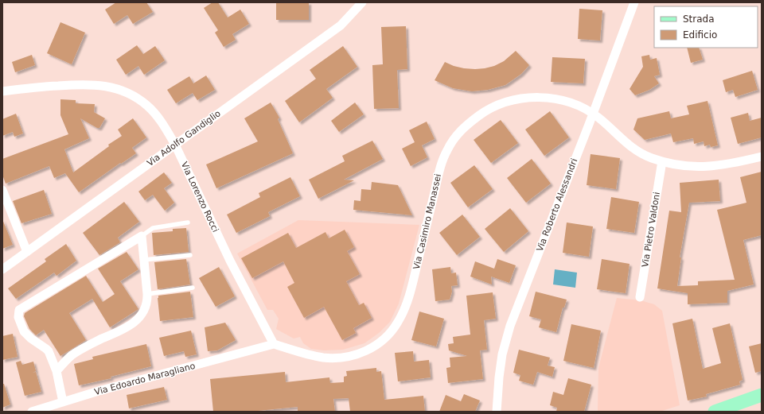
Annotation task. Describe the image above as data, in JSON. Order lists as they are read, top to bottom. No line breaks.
{"streets":{"street":["Via Adolfo Gandiglio","Via Lorenzo Rocci","Via Roberto Alessandri","Via Casimiro Manassei","Via Pietro Valdoni","Via Edoardo Maragliano"]},"crossings":[["Via Adolfo Gandiglio","Via Lorenzo Rocci"],["Via Lorenzo Rocci","Via Casimiro Manassei"],["Via Lorenzo Rocci","Via Edoardo Maragliano"],["Via Roberto Alessandri","Via Casimiro Manassei"],["Via Casimiro Manassei","Via Pietro Valdoni"],["Via Casimiro Manassei","Via Edoardo Maragliano"]],"legend":["Strada","Edificio"]}
